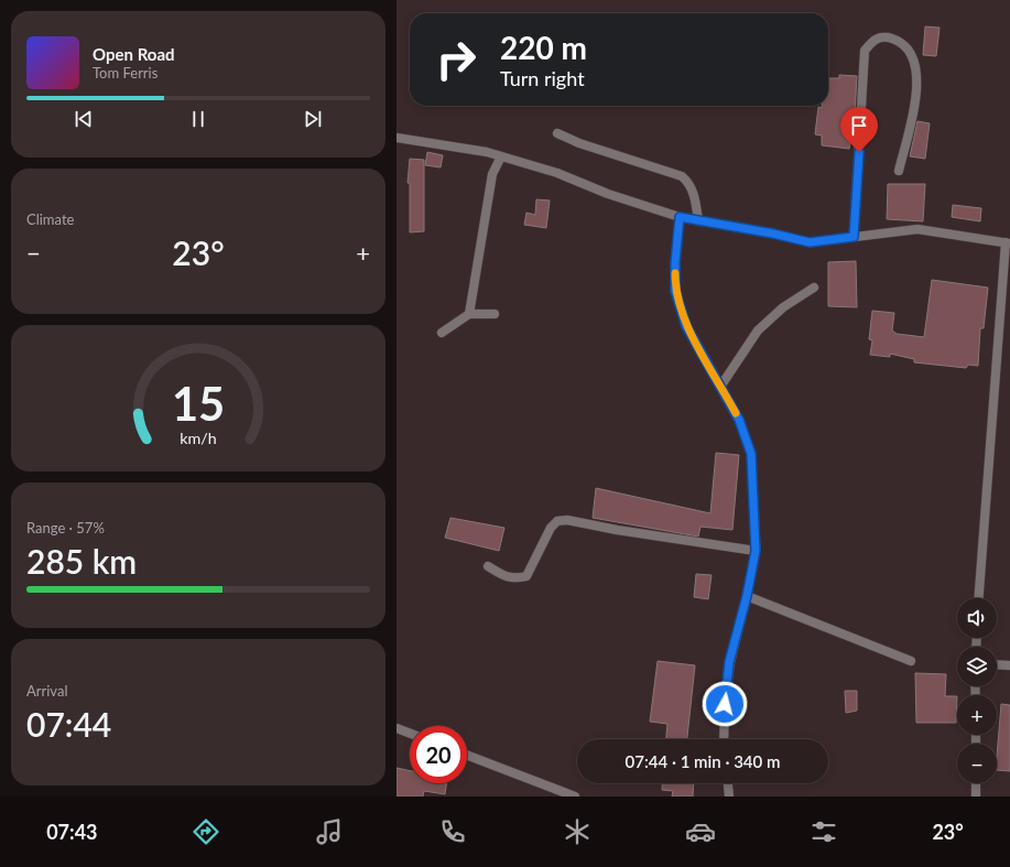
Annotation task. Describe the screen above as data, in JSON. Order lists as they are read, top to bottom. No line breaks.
{"page":{"turn":["220 m","Turn right"],"song":["Open Road","Tom Ferris"],"tile":["Climate",["Range · 57%","285 km"],["Arrival","07:44"]],"heat":["−","23°","+"],"map_buttons":["+","−"],"limit":"20","trip":"07:44 · 1 min · 340 m","tabs":["07:43","23°"],"gauge":["15","km/h"]}}
